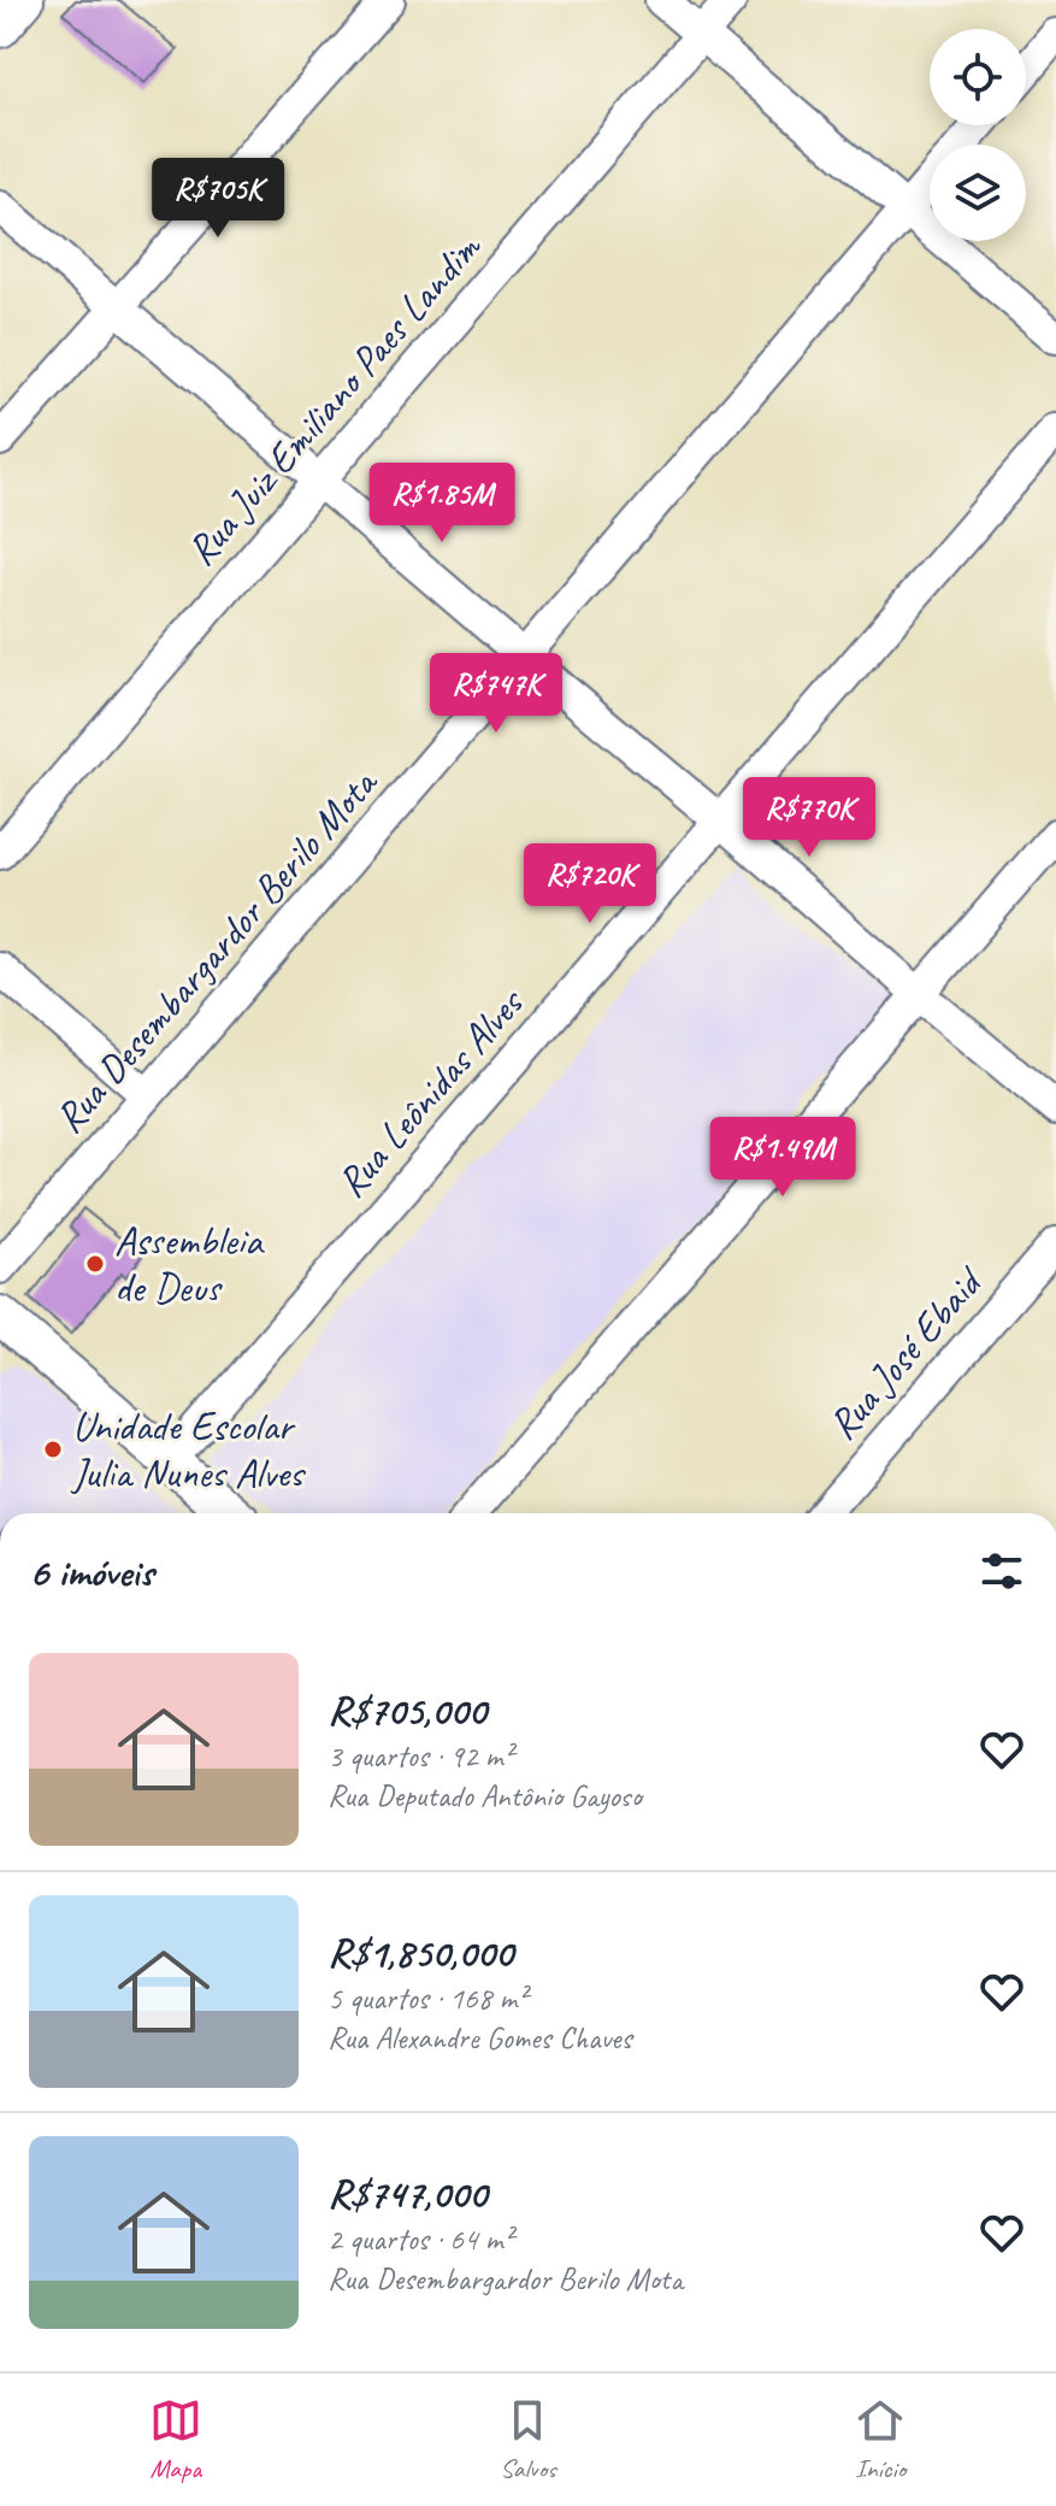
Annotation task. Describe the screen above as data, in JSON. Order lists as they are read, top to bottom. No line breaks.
{"streets":{"street":["Rua Juiz Emiliano Paes Landim","Rua Desembargardor Berilo Mota","Rua Leônidas Alves","Rua José Ebaid"]},"places":["Assembleia de Deus","Unidade Escolar Julia Nunes Alves"],"page":{"price":["R$705K","R$1.85M","R$747K","R$770K","R$720K","R$1.49M"],"heading":"6 imóveis","list":[{"name":"R$705,000","note":"3 quartos · 92 m² · Rua Deputado Antônio Gayoso"},{"name":"R$1,850,000","note":"5 quartos · 168 m² · Rua Alexandre Gomes Chaves"},{"name":"R$747,000","note":"2 quartos · 64 m² · Rua Desembargardor Berilo Mota"}],"tabs":["Mapa","Salvos","Início"]}}
